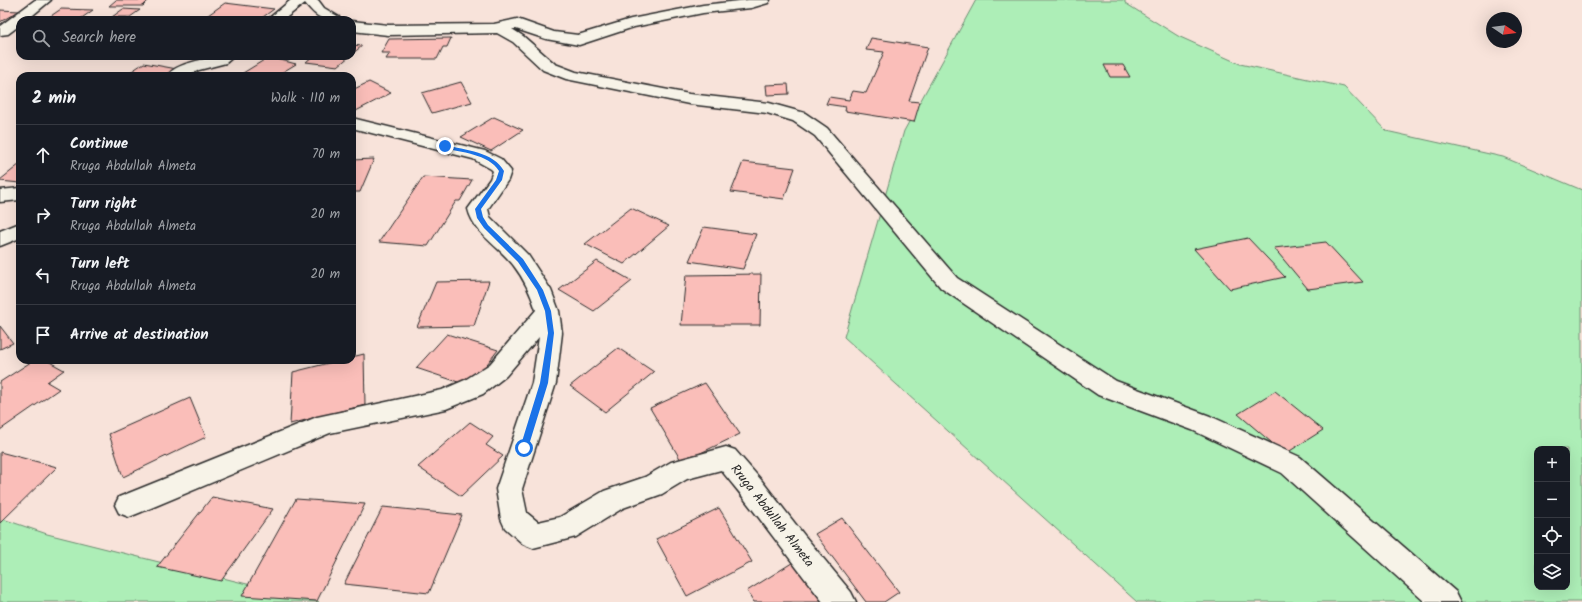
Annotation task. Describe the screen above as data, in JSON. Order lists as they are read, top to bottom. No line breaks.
{"streets":{"street":["Rruga Abdullah Almeta"]},"north":"right","page":{"search":"Search here","heading":["2 min","Walk · 110 m"],"list":[["Continue","Rruga Abdullah Almeta","70 m"],["Turn right","Rruga Abdullah Almeta","20 m"],["Turn left","Rruga Abdullah Almeta","20 m"],"Arrive at destination"],"map_buttons":["+","−"]}}
